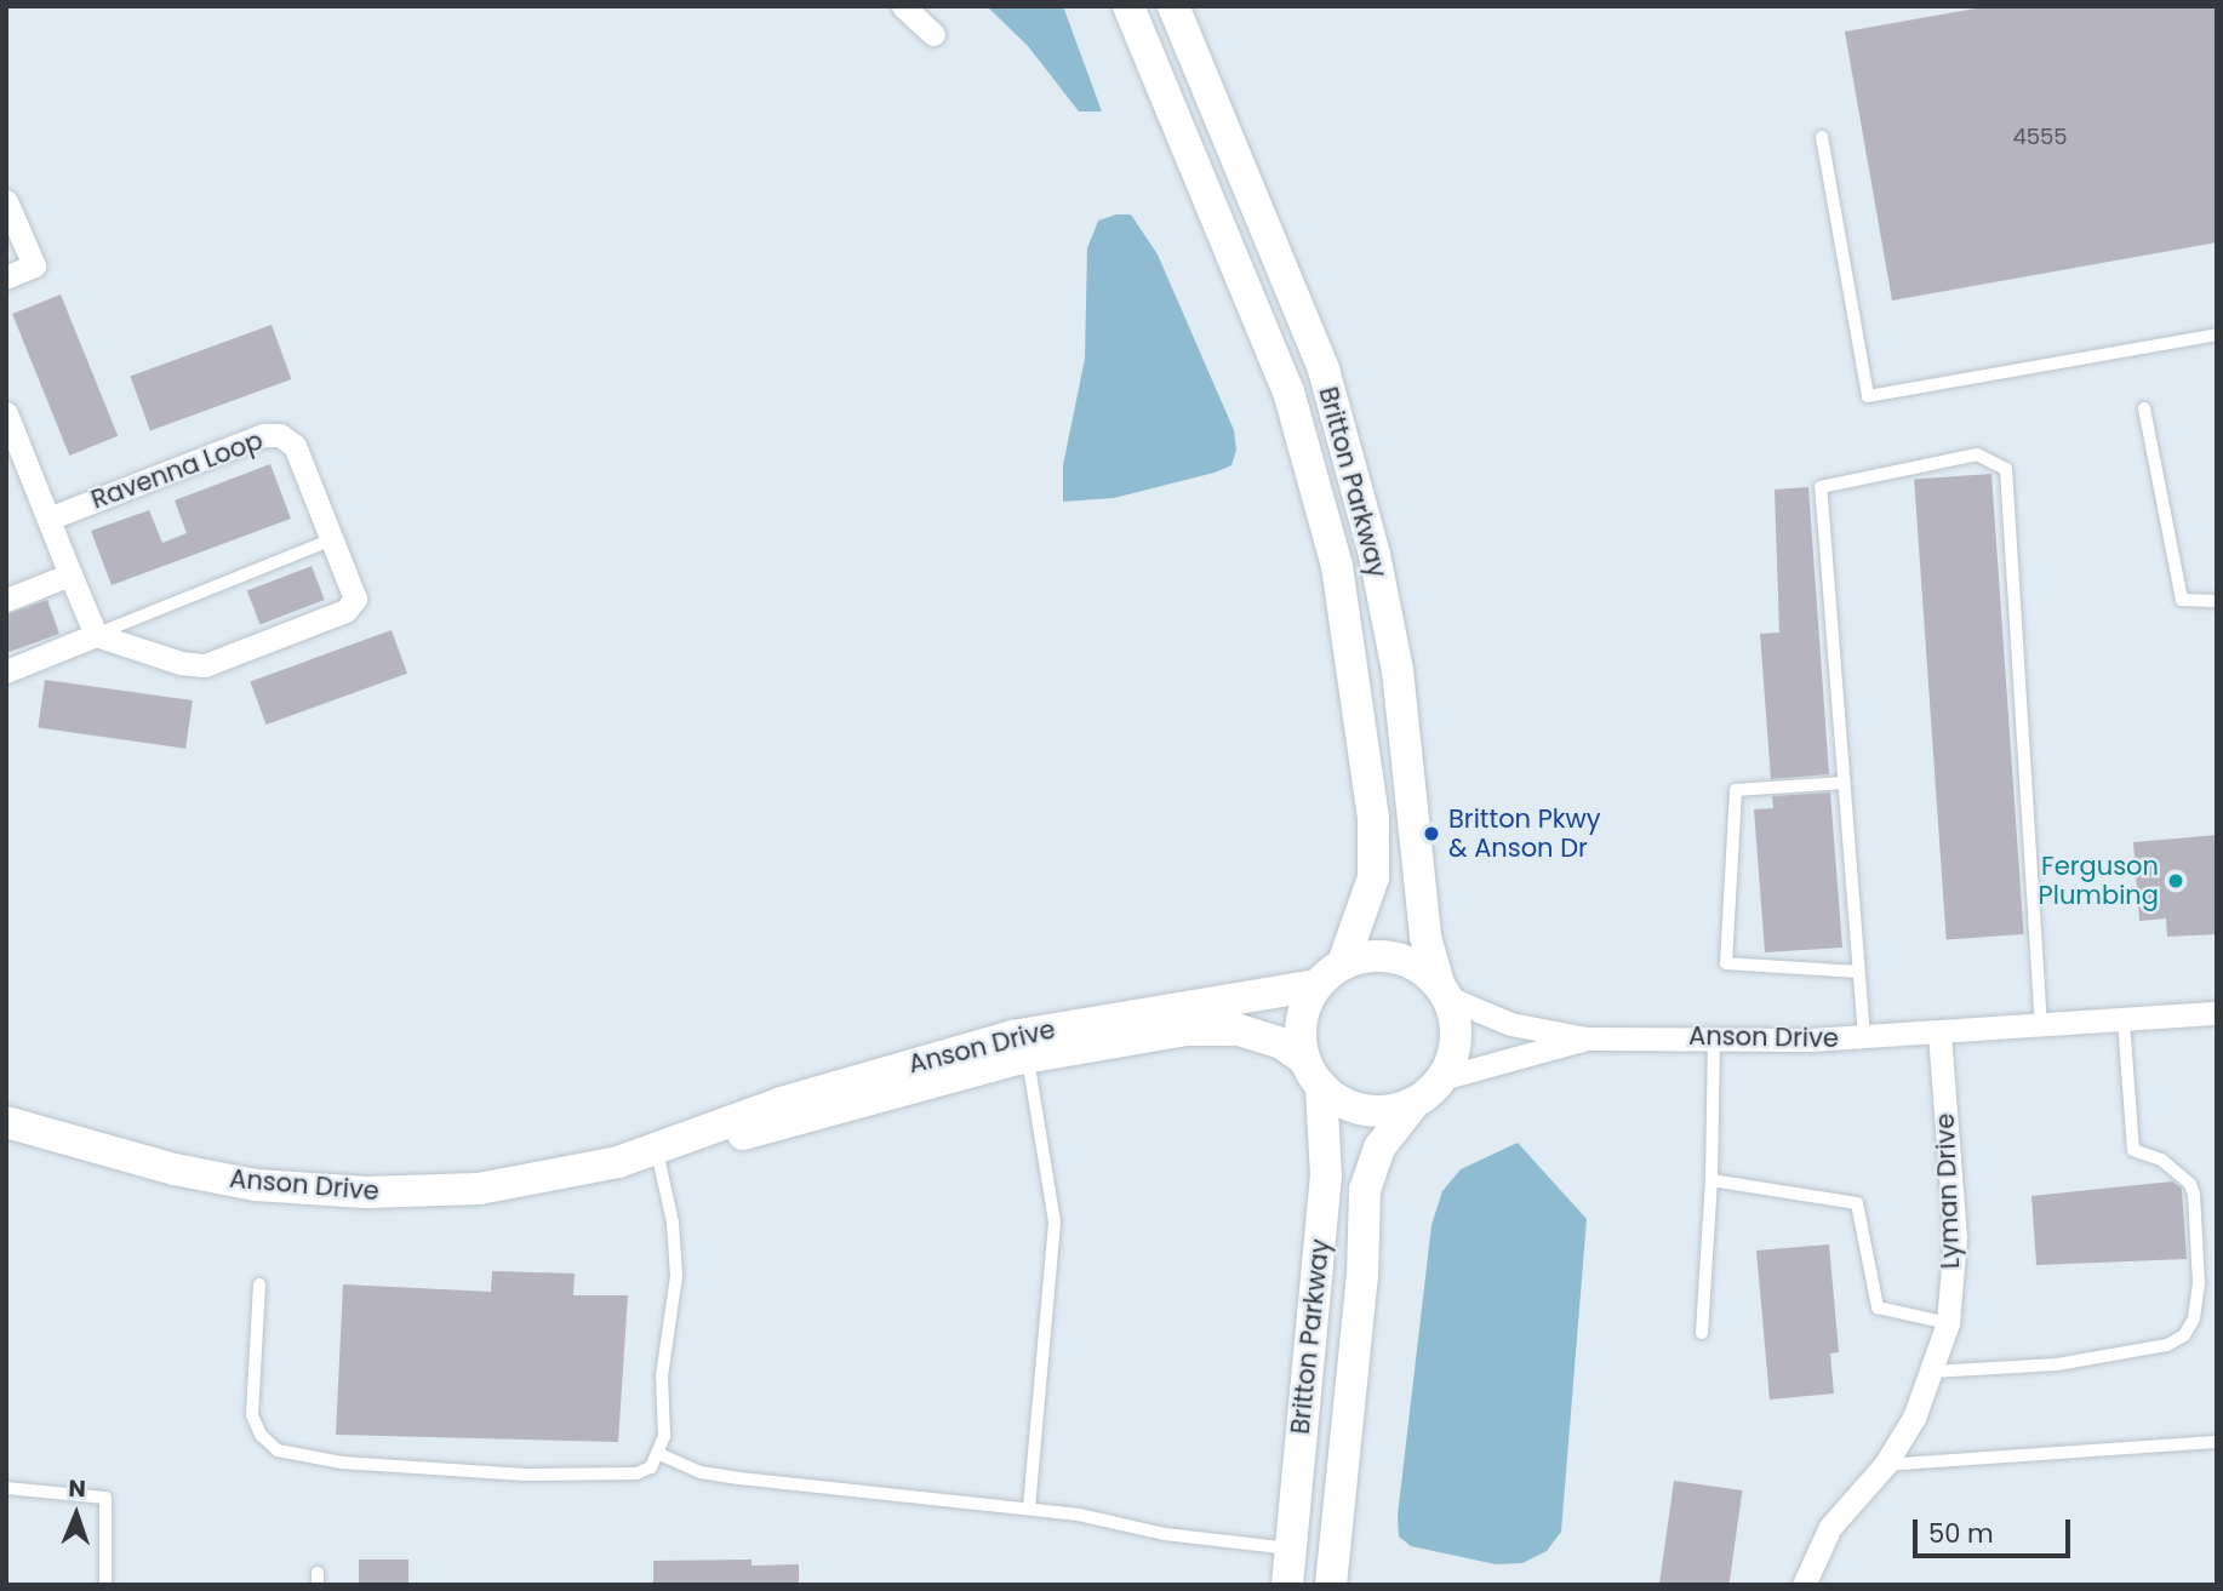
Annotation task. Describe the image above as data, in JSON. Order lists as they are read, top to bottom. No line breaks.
{"streets":{"main road":["Britton Parkway","Anson Drive"],"street":["Ravenna Loop","Lyman Drive"]},"crossings":[["Britton Parkway","Anson Drive"],["Anson Drive","Lyman Drive"]],"places":["Britton Pkwy & Anson Dr","Ferguson Plumbing"],"house_numbers":["4555"],"scale_bar":"50 m","north":"top"}
